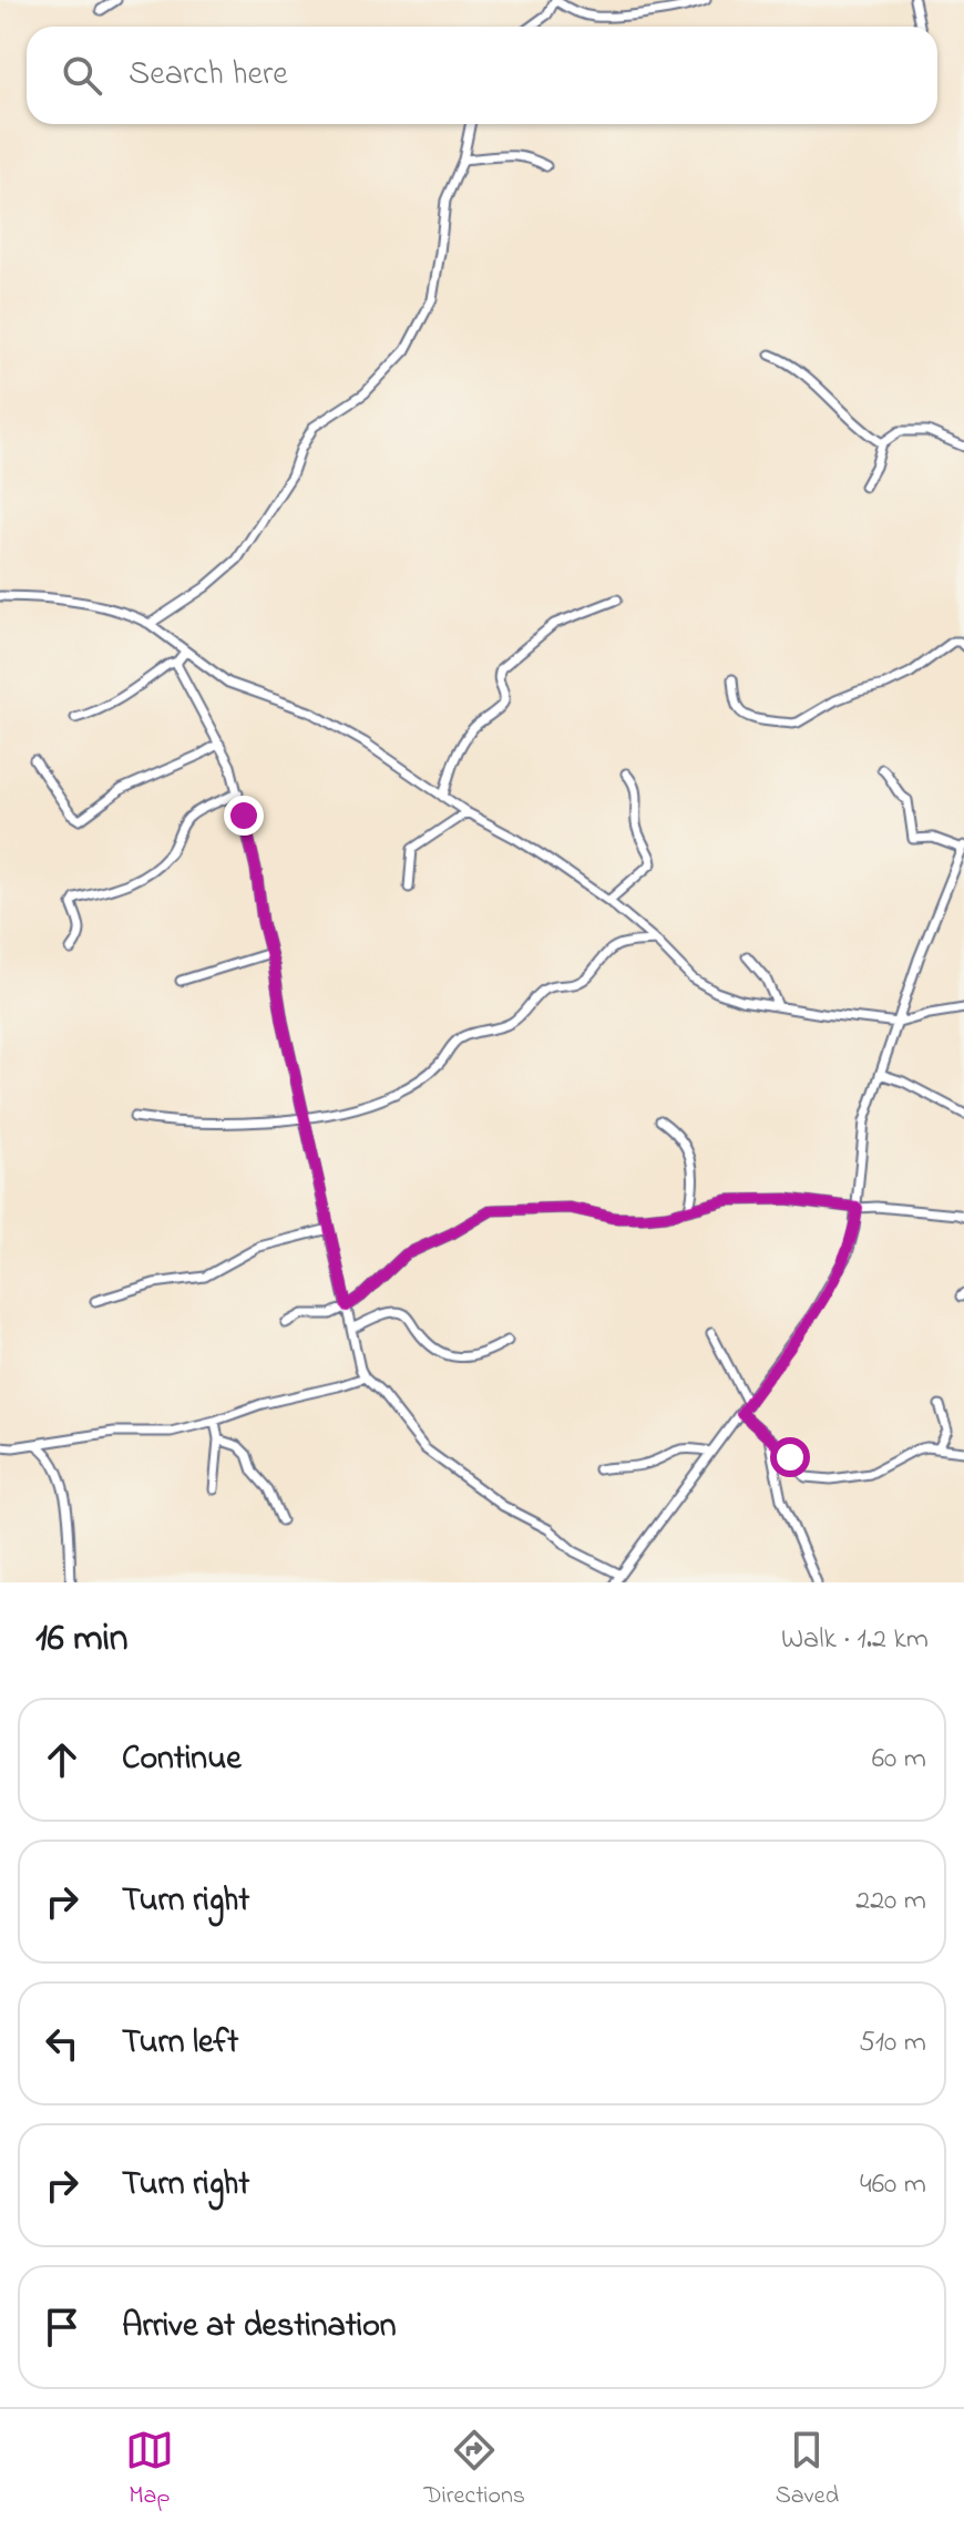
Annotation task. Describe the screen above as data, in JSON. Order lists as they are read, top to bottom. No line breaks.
{"page":{"search":"Search here","heading":["16 min","Walk · 1.2 km"],"list":[["Continue","60 m"],["Turn right","220 m"],["Turn left","510 m"],["Turn right","460 m"],"Arrive at destination"],"nav":["Map","Directions","Saved"]}}
